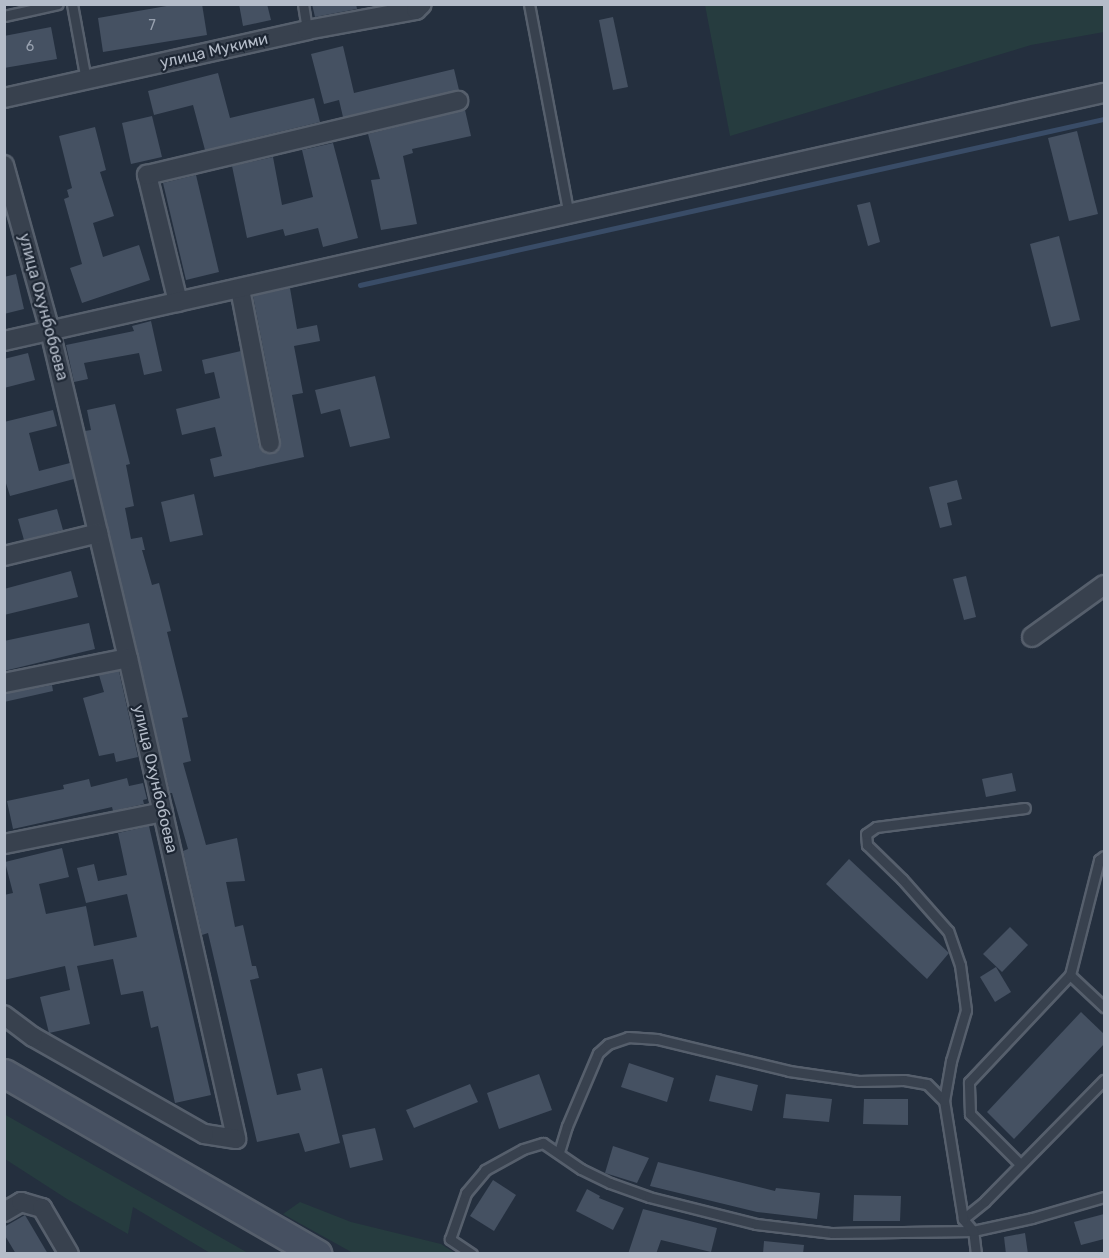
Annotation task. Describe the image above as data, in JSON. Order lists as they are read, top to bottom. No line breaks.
{"streets":{"street":["улица Мукими","улица Охунбобоева"]},"house_numbers":["7","6"]}
